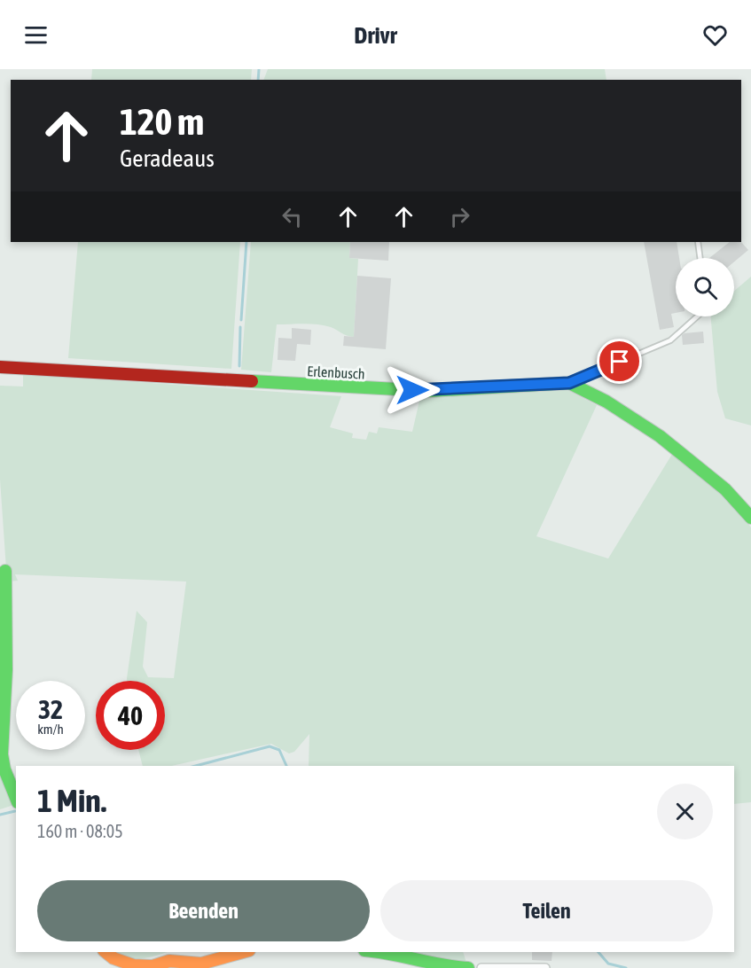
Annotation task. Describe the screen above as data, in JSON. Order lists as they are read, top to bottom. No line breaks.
{"streets":{"street":["Erlenbusch"]},"page":{"header":"Drivr","turn":["120 m","Geradeaus"],"speed":"32 km/h","limit":"40","heading":["1 Min.","160 m · 08:05"],"buttons":["Beenden","Teilen"]}}
